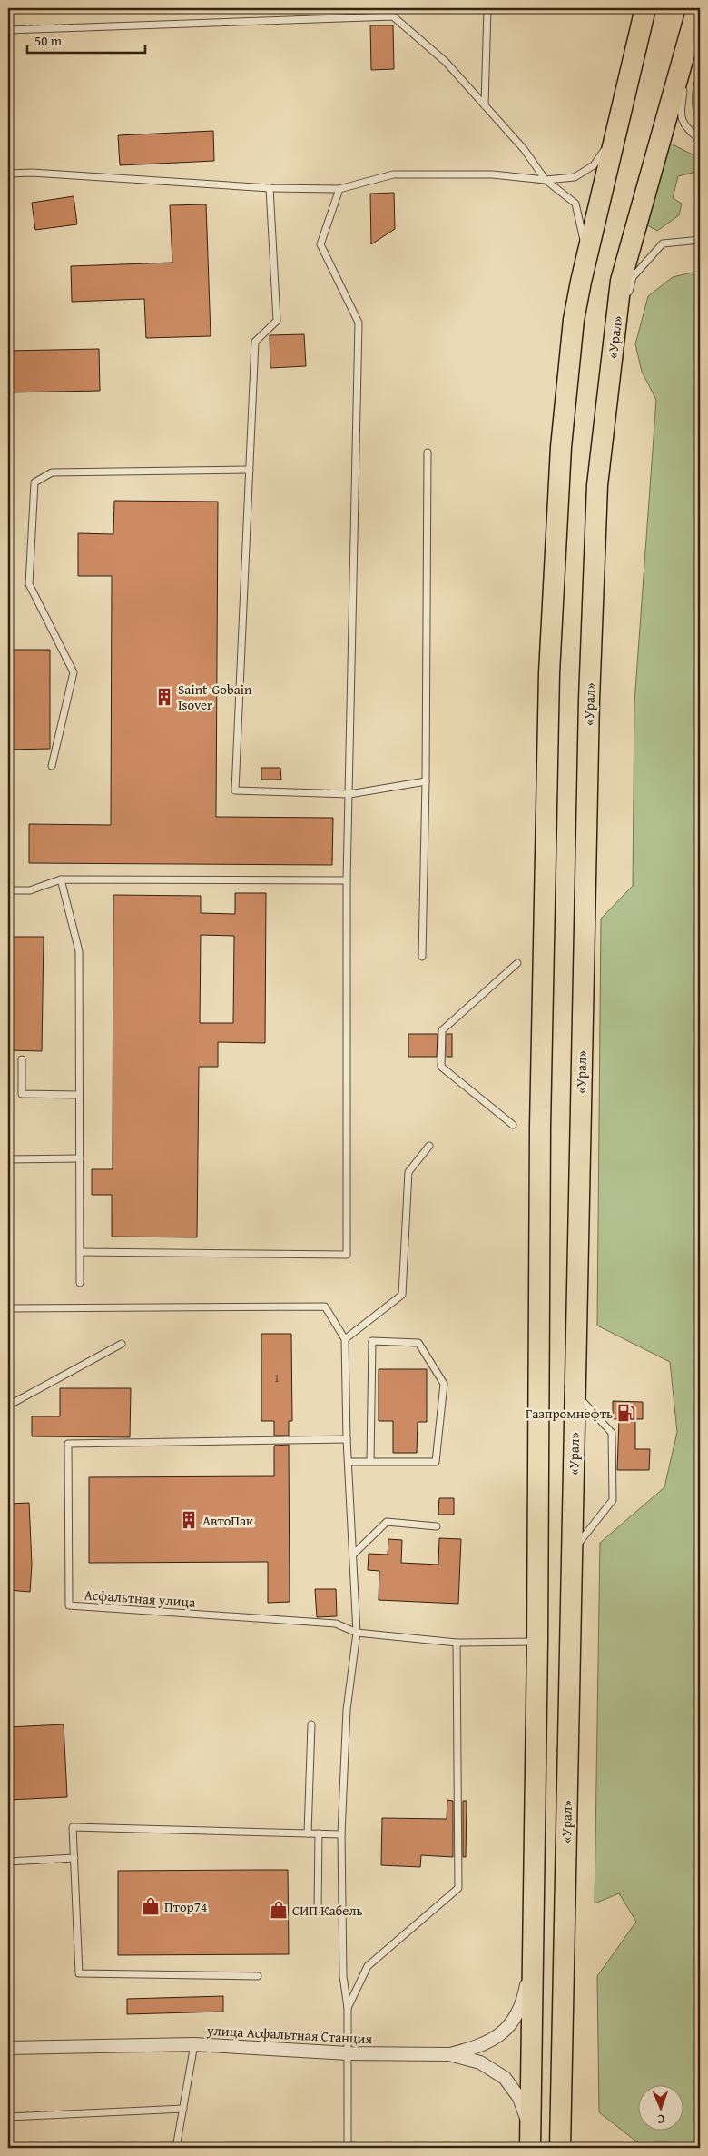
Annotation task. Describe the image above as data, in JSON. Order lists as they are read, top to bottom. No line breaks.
{"streets":{"main road":["«Урал»"],"street":["улица Асфальтная Станция"],"lane":["Асфальтная улица"]},"places":{"building":["Saint-Gobain Isover","АвтоПак"],"fuel station":["Газпромнефть"],"shop":["Птор74","СИП Кабель"]},"house_numbers":["1"],"scale_bar":"50 m","north":"bottom"}
